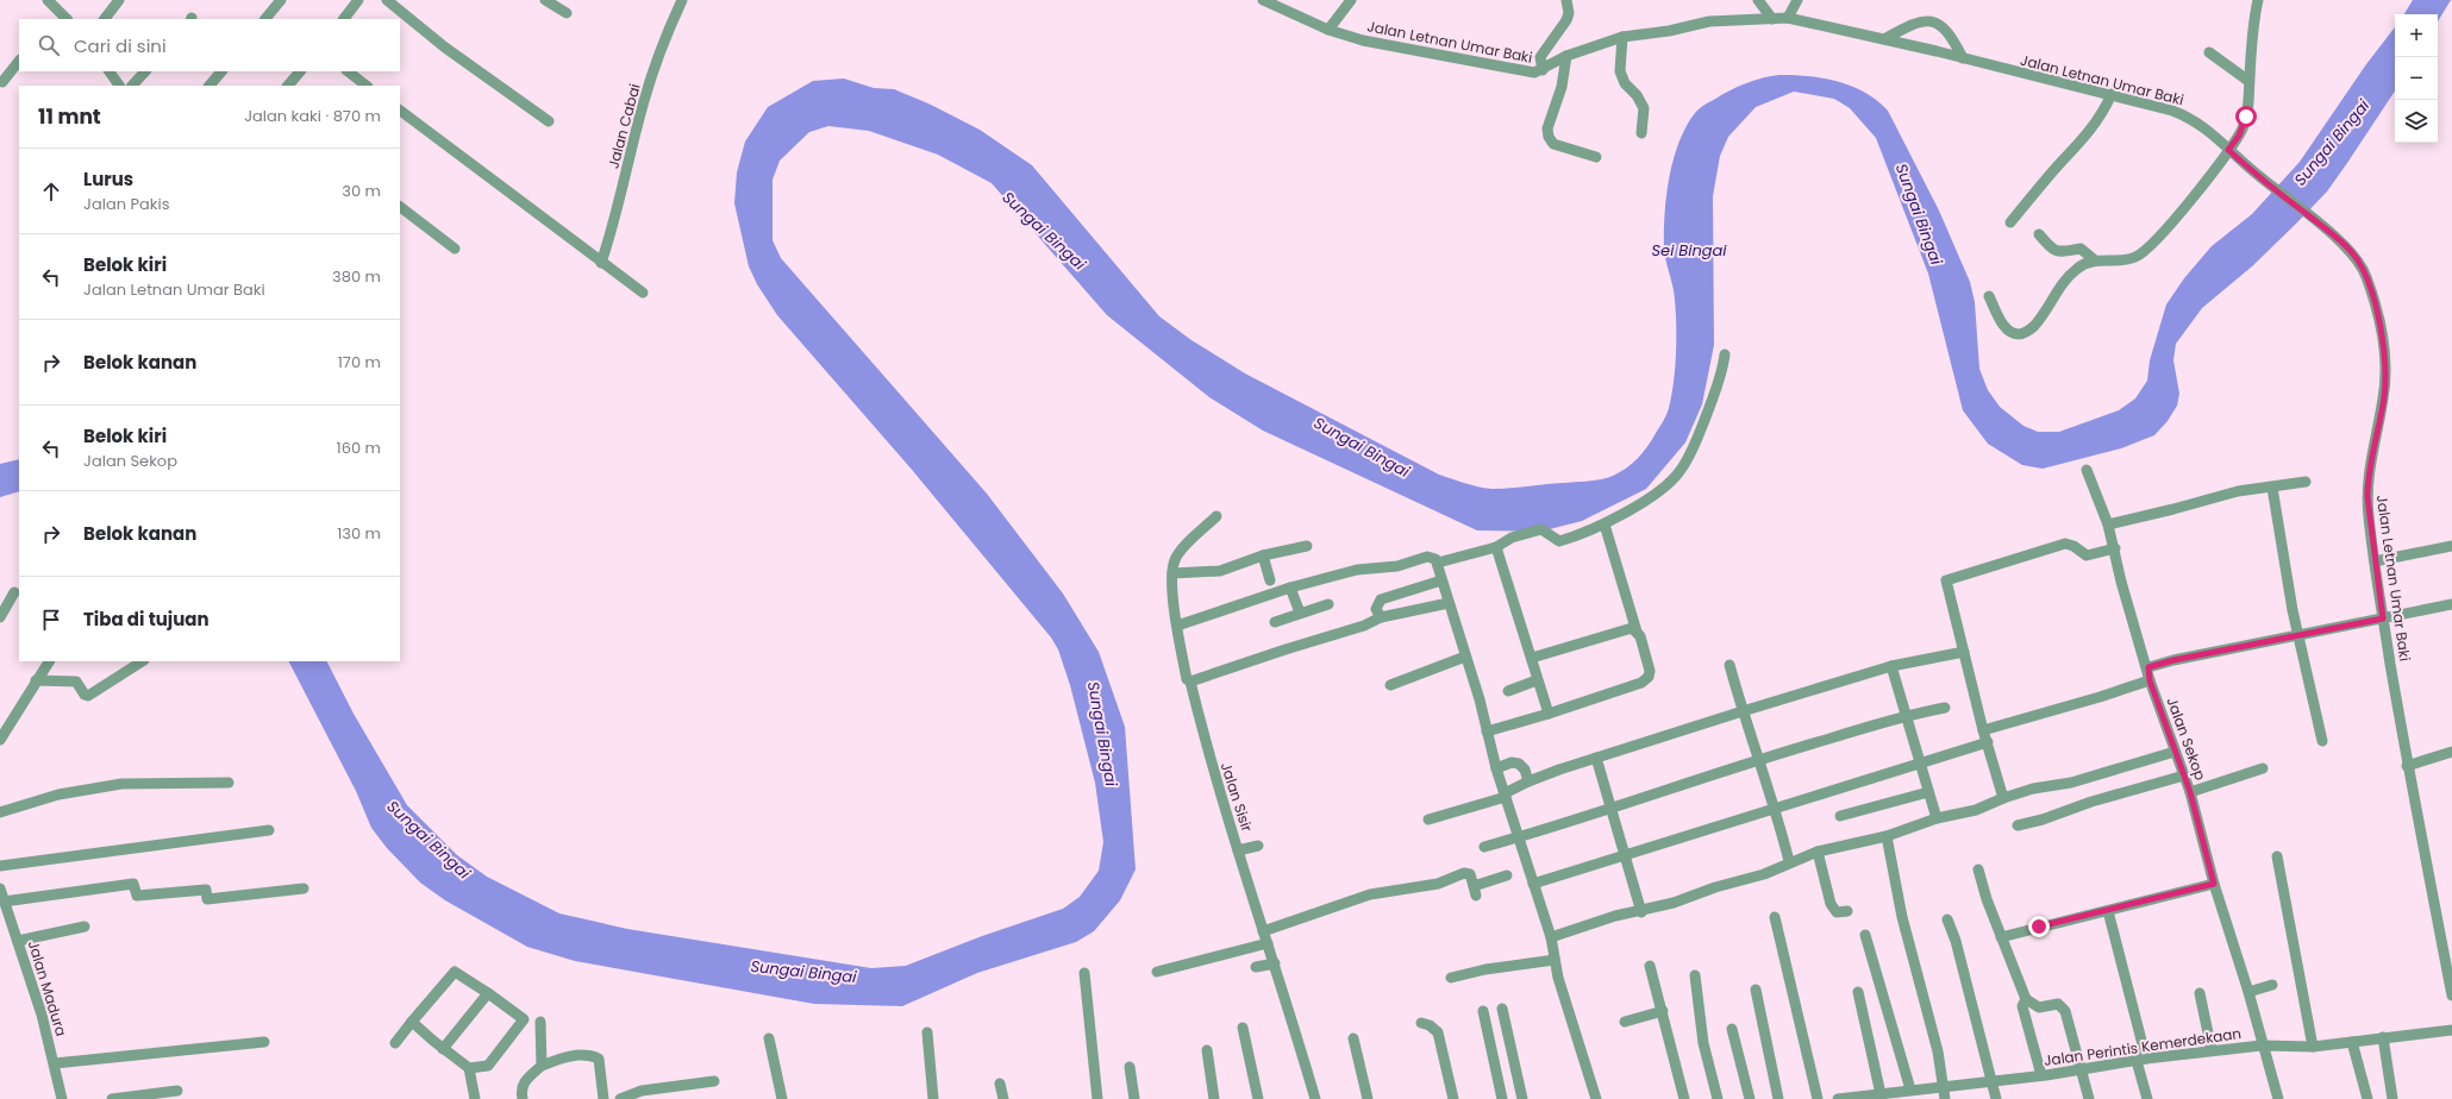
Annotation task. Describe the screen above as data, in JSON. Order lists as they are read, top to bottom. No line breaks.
{"streets":{"street":["Jalan Letnan Umar Baki","Jalan Cabai","Jalan Sekop","Jalan Sisir","Jalan Madura","Jalan Perintis Kemerdekaan"]},"crossings":[["Jalan Sekop","Jalan Perintis Kemerdekaan"]],"water":["Sungai Bingai","Sei Bingai"],"page":{"map_buttons":["+","−"],"search":"Cari di sini","heading":["11 mnt","Jalan kaki · 870 m"],"list":[["Lurus","Jalan Pakis","30 m"],["Belok kiri","Jalan Letnan Umar Baki","380 m"],["Belok kanan","170 m"],["Belok kiri","Jalan Sekop","160 m"],["Belok kanan","130 m"],"Tiba di tujuan"]}}
